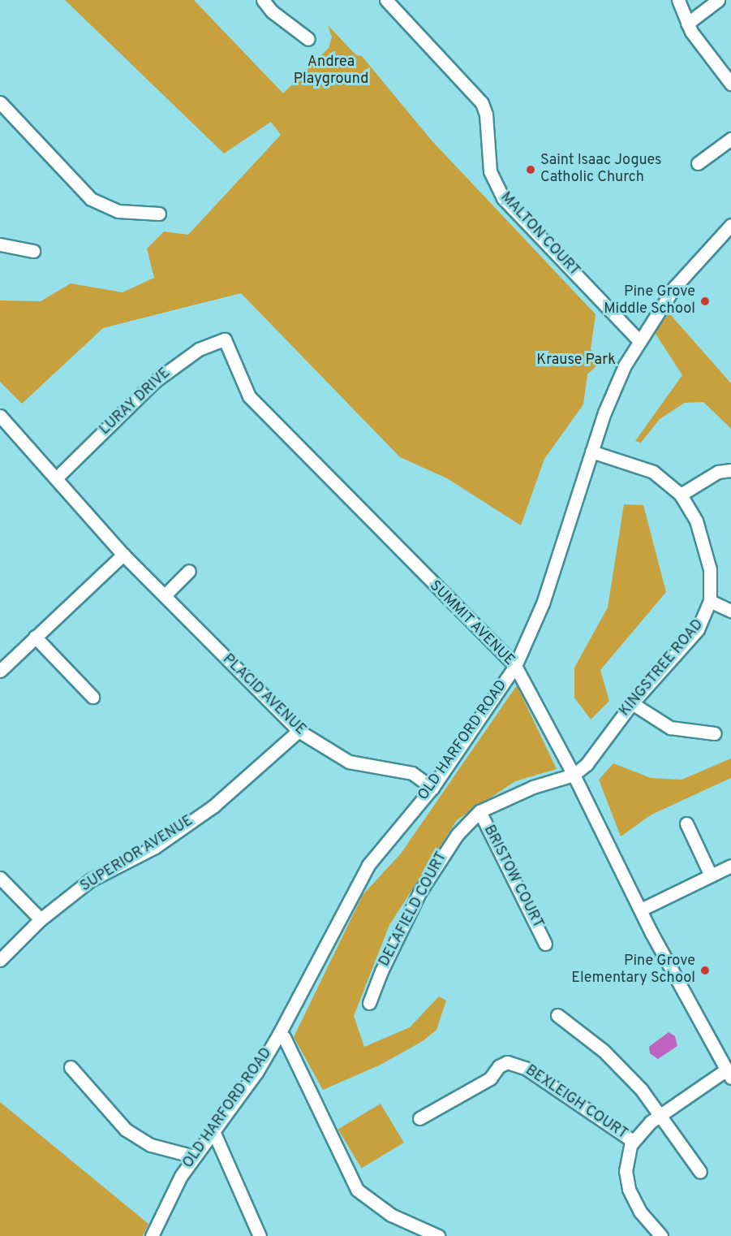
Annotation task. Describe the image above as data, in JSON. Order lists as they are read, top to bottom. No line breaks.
{"streets":{"street":["MALTON COURT","LURAY DRIVE","SUMMIT AVENUE","KINGSTREE ROAD","PLACID AVENUE","OLD HARFORD ROAD","SUPERIOR AVENUE","BRISTOW COURT","DELAFIELD COURT","BEXLEIGH COURT"]},"crossings":[["MALTON COURT","OLD HARFORD ROAD"],["LURAY DRIVE","SUMMIT AVENUE"],["LURAY DRIVE","PLACID AVENUE"],["SUMMIT AVENUE","KINGSTREE ROAD"],["SUMMIT AVENUE","OLD HARFORD ROAD"],["SUMMIT AVENUE","DELAFIELD COURT"],["KINGSTREE ROAD","OLD HARFORD ROAD"],["KINGSTREE ROAD","DELAFIELD COURT"],["PLACID AVENUE","OLD HARFORD ROAD"],["PLACID AVENUE","SUPERIOR AVENUE"],["BRISTOW COURT","DELAFIELD COURT"]],"parks":["Andrea Playground","Krause Park"],"places":["Saint Isaac Jogues Catholic Church","Pine Grove Middle School","Pine Grove Elementary School"]}
